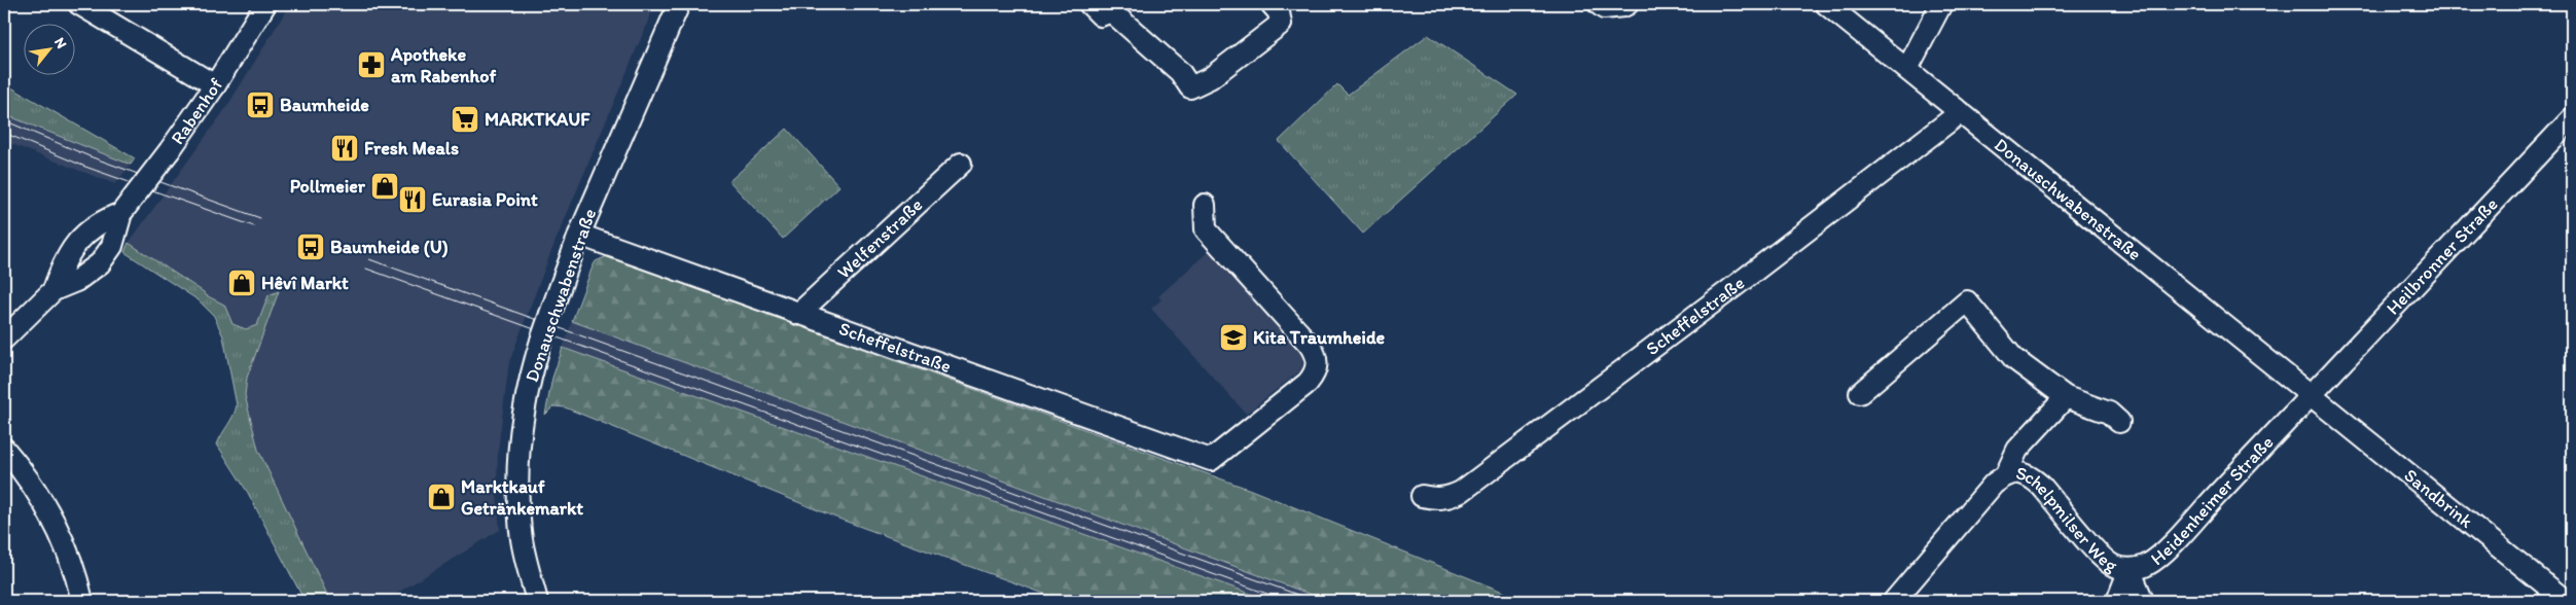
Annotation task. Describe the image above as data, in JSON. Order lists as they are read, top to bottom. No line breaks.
{"streets":{"street":["Rabenhof","Donauschwabenstraße","Welfenstraße","Heilbronner Straße","Scheffelstraße","Sandbrink","Heidenheimer Straße","Schelpmilser Weg"]},"crossings":[["Donauschwabenstraße","Heilbronner Straße"],["Donauschwabenstraße","Scheffelstraße"],["Donauschwabenstraße","Sandbrink"],["Donauschwabenstraße","Heidenheimer Straße"],["Welfenstraße","Scheffelstraße"],["Heilbronner Straße","Sandbrink"],["Heilbronner Straße","Heidenheimer Straße"],["Sandbrink","Heidenheimer Straße"],["Heidenheimer Straße","Schelpmilser Weg"]],"places":{"pharmacy":["Apotheke am Rabenhof"],"bus stop":["Baumheide","Baumheide (U)"],"supermarket":["MARKTKAUF"],"restaurant":["Fresh Meals","Eurasia Point"],"shop":["Pollmeier","Hêvî Markt","Marktkauf Getränkemarkt"],"school or university":["Kita Traumheide"]},"north":"top right"}
